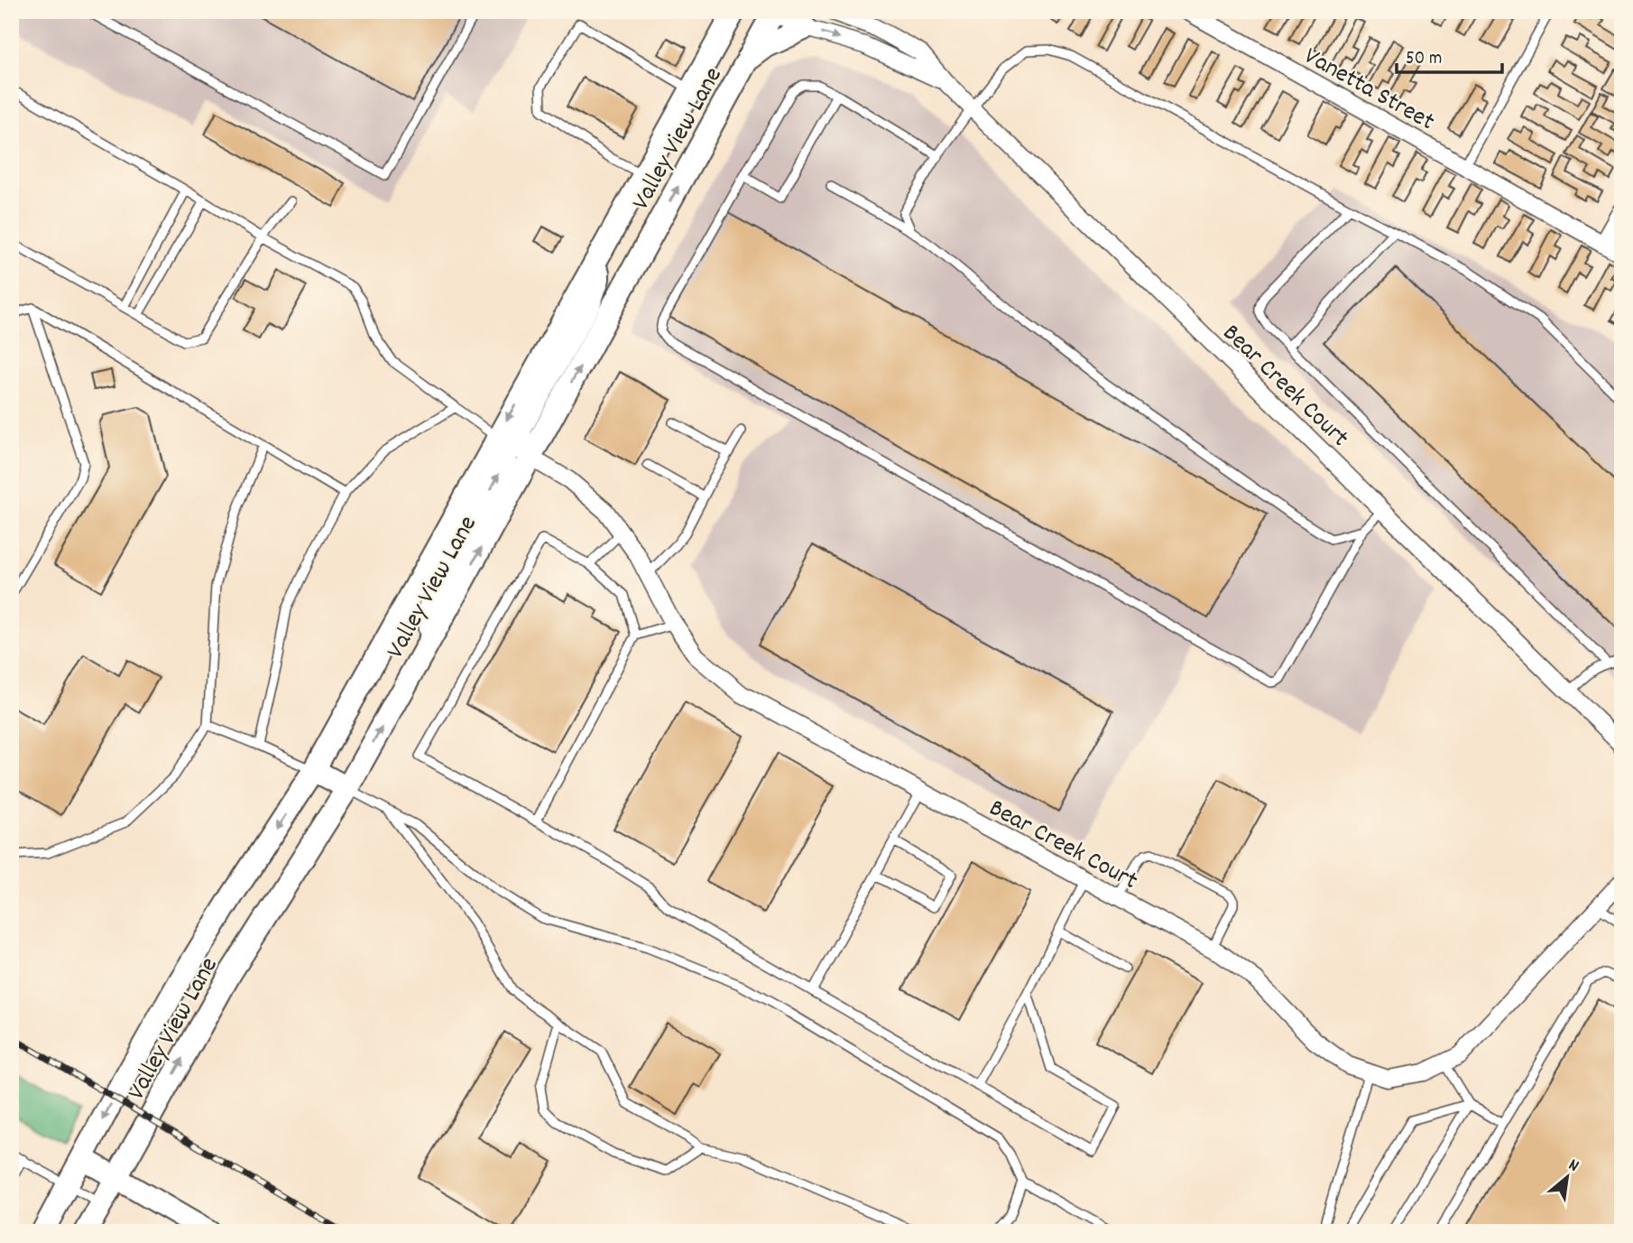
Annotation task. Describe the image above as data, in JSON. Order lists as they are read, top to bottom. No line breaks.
{"streets":{"main road":["Valley View Lane"],"street":["Vanetta Street","Bear Creek Court"]},"crossings":[["Valley View Lane","Bear Creek Court"]],"scale_bar":"50 m","north":"top right"}
